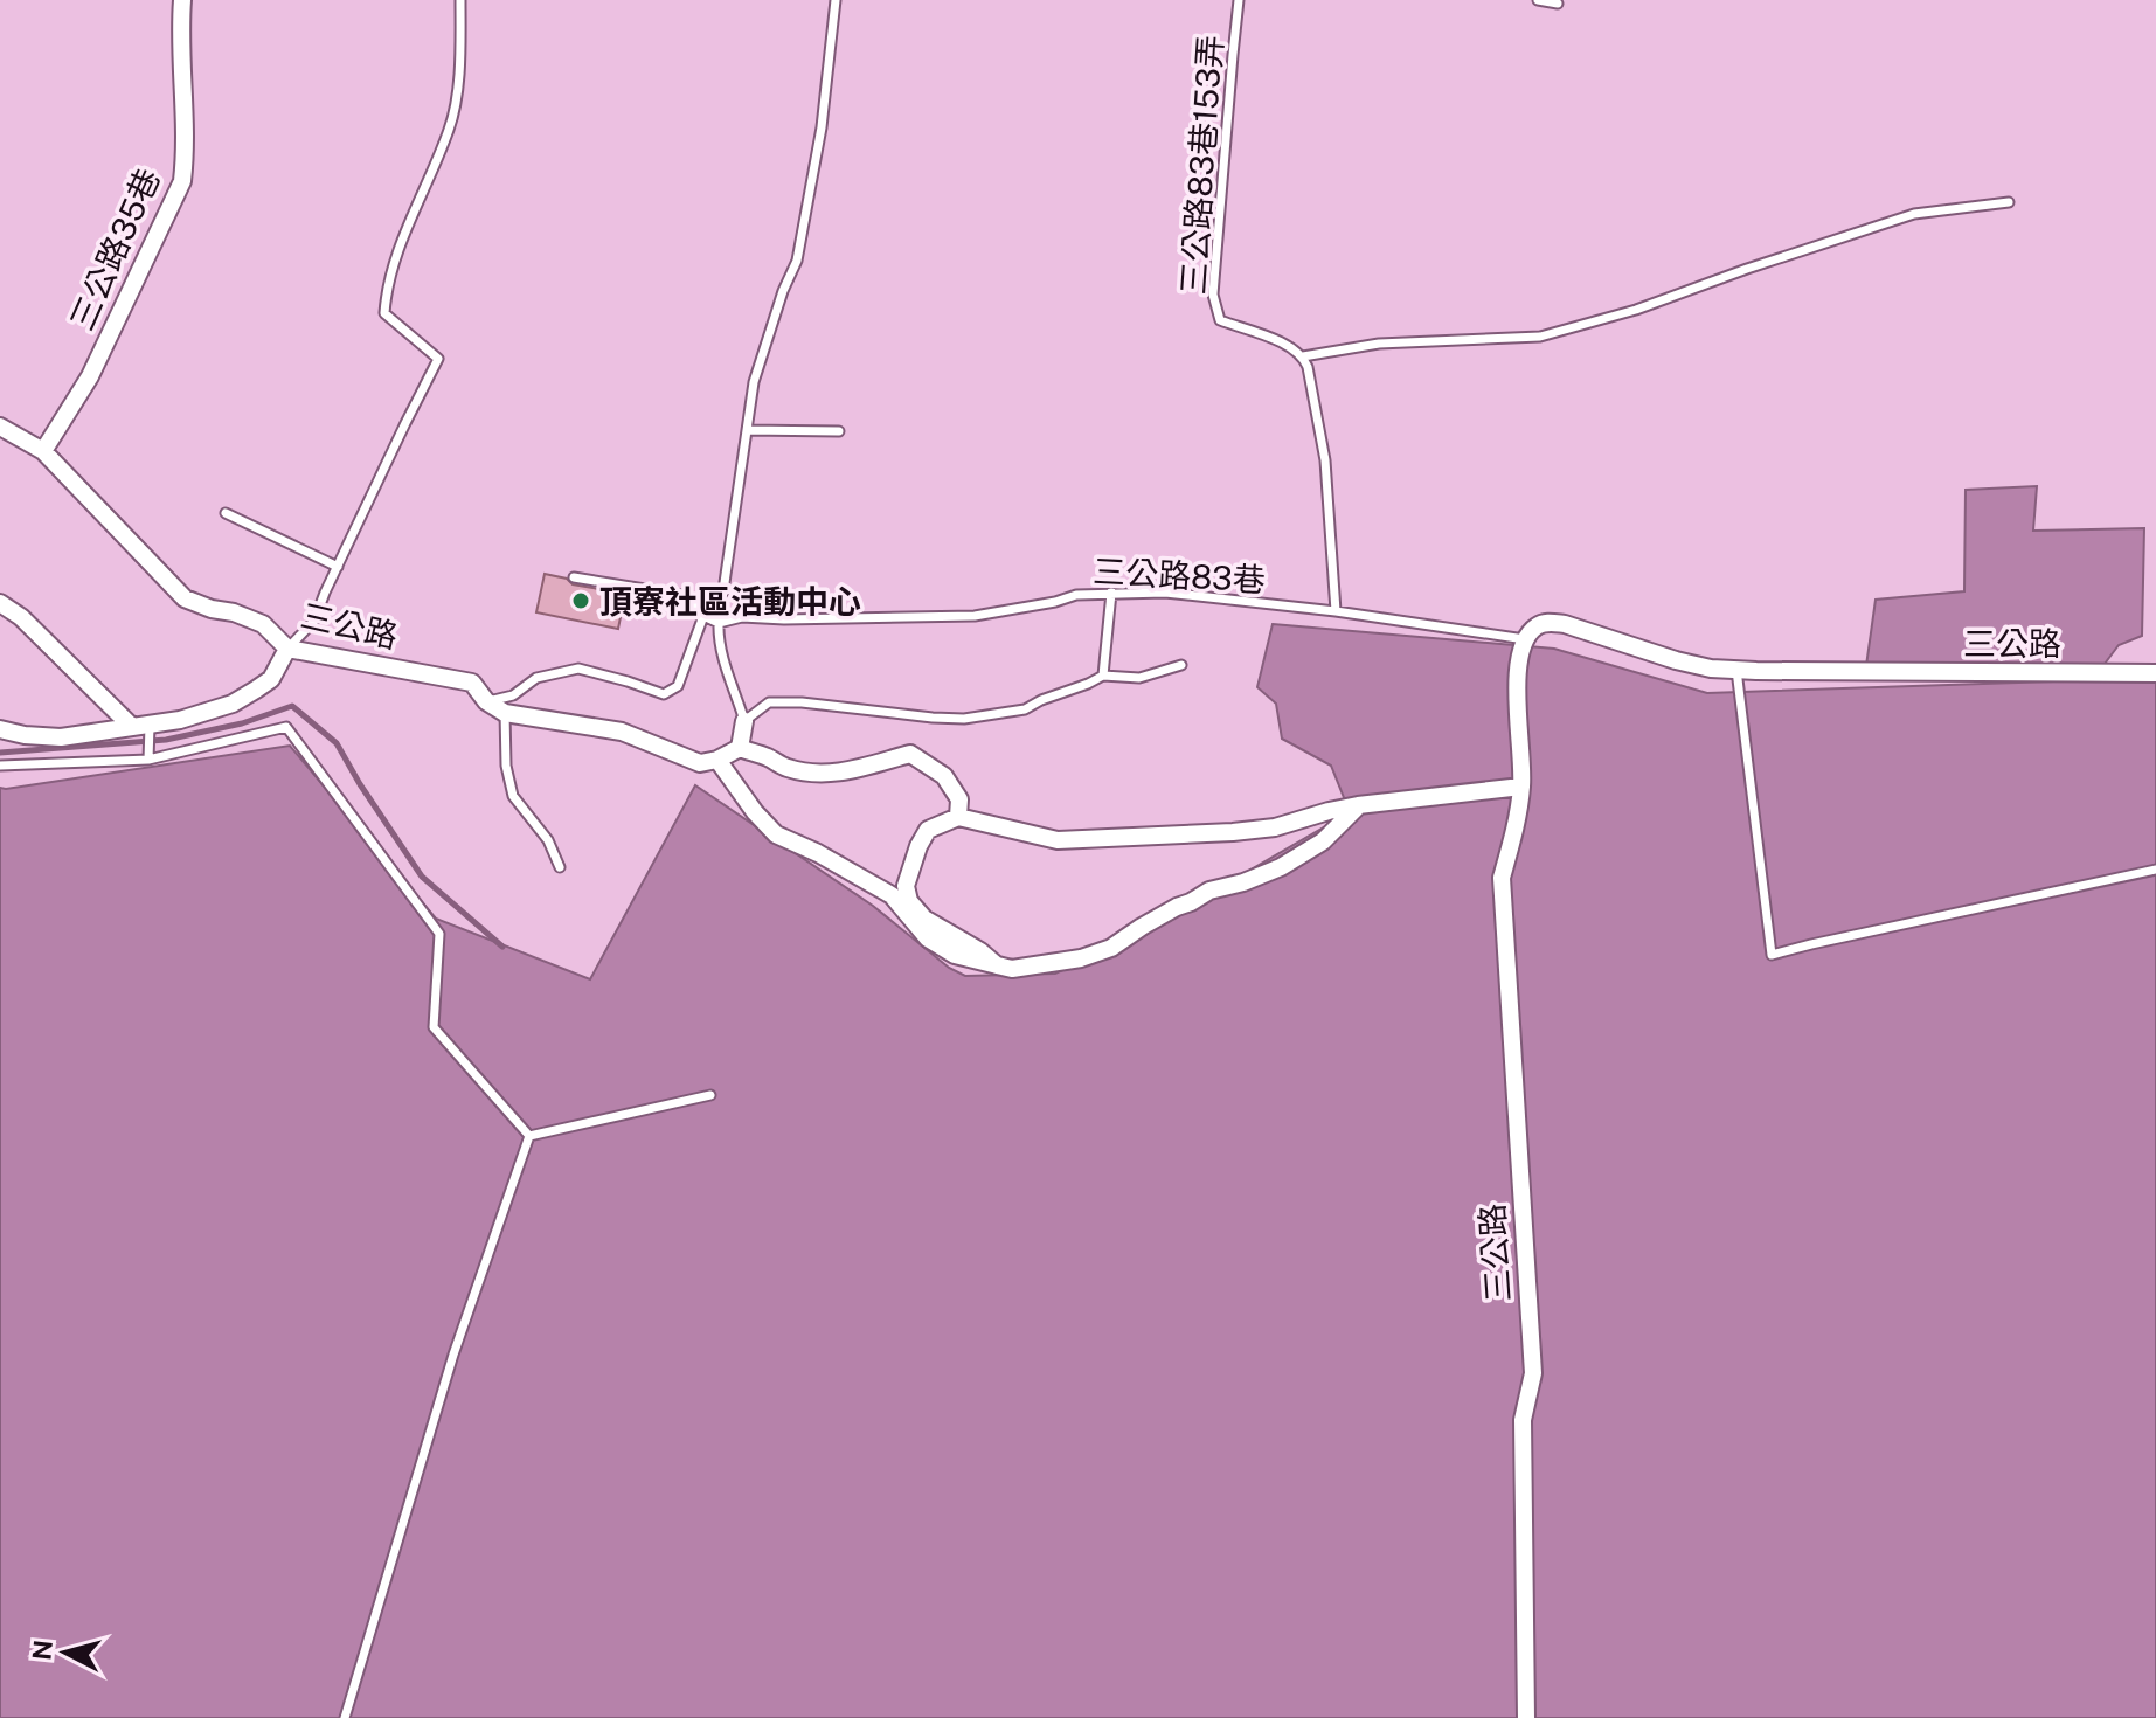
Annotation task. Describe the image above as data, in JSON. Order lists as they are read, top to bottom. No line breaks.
{"streets":{"street":["三公路35巷","三公路"],"lane":["三公路83巷153弄","三公路83巷"]},"crossings":[["三公路35巷","三公路"],["三公路83巷","三公路"]],"places":["頂寮社區活動中心"],"north":"left"}
